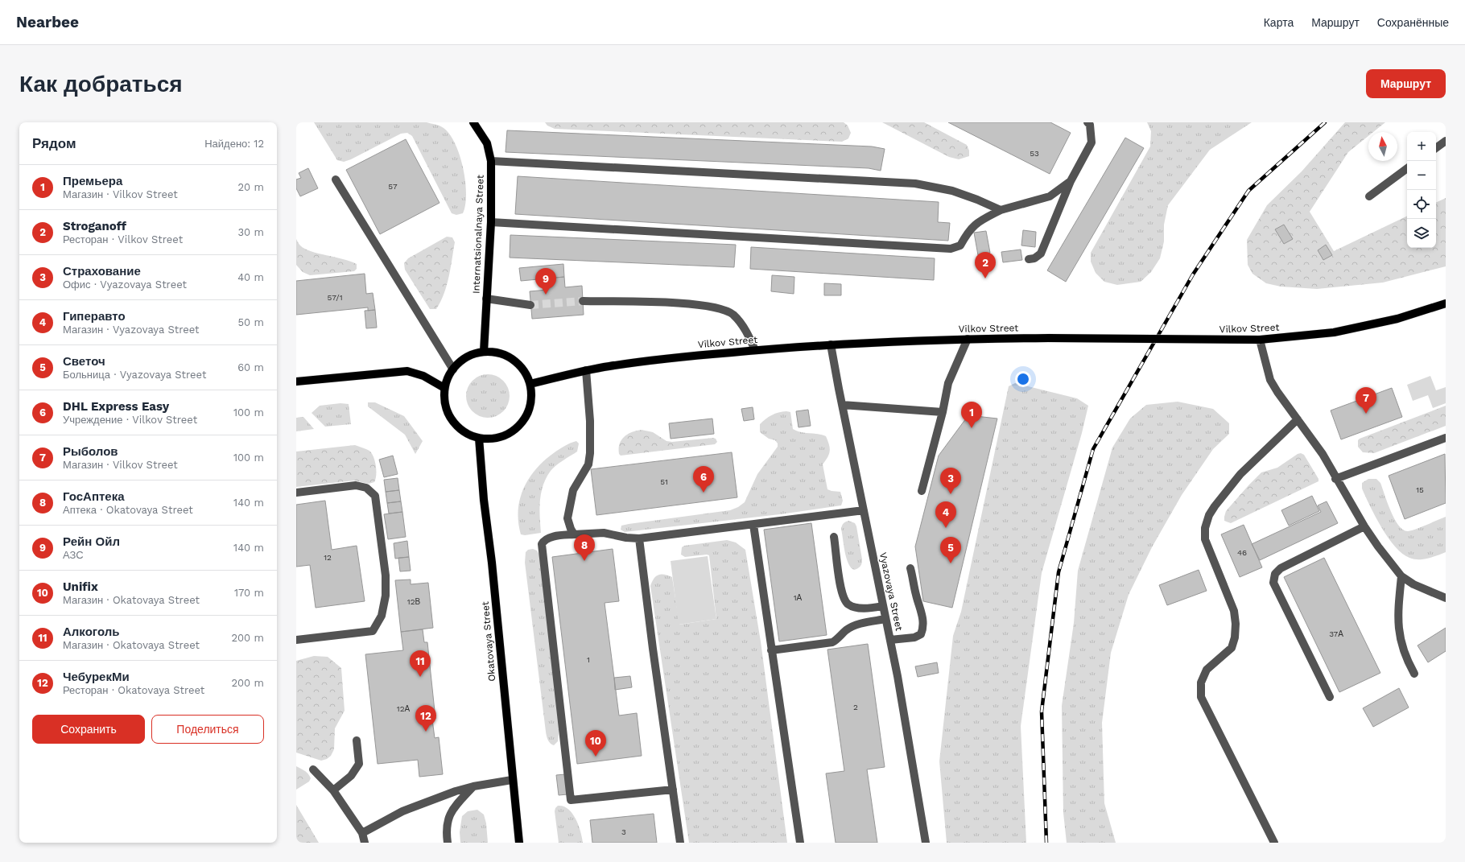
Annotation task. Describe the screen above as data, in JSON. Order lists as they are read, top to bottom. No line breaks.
{"streets":{"main road":["Internatsionalnaya Street","Vilkov Street","Okatovaya Street"],"street":["Vyazovaya Street"]},"crossings":[["Internatsionalnaya Street","Vilkov Street"],["Internatsionalnaya Street","Okatovaya Street"],["Vilkov Street","Vyazovaya Street"],["Vilkov Street","Okatovaya Street"]],"house_numbers":["53","57","57/1","51","15","46","12","1А","12В","37А","1","2","12А","3"],"north":"top","page":{"header":"Nearbee","nav":["Карта","Маршрут","Сохранённые"],"buttons":["Маршрут",["Сохранить","Поделиться"]],"title":"Как добраться","heading":["Рядом","Найдено: 12"],"map_buttons":["+","−"],"list":[{"mark":"1","name":"Премьера","note":"Магазин · Vilkov Street","value":"20 m"},{"mark":"2","name":"Stroganoff","note":"Ресторан · Vilkov Street","value":"30 m"},{"mark":"3","name":"Страхование","note":"Офис · Vyazovaya Street","value":"40 m"},{"mark":"4","name":"Гиперавто","note":"Магазин · Vyazovaya Street","value":"50 m"},{"mark":"5","name":"Светоч","note":"Больница · Vyazovaya Street","value":"60 m"},{"mark":"6","name":"DHL Express Easy","note":"Учреждение · Vilkov Street","value":"100 m"},{"mark":"7","name":"Рыболов","note":"Магазин · Vilkov Street","value":"100 m"},{"mark":"8","name":"ГосАптека","note":"Аптека · Okatovaya Street","value":"140 m"},{"mark":"9","name":"Рейн Ойл","note":"АЗС","value":"140 m"},{"mark":"10","name":"Unifix","note":"Магазин · Okatovaya Street","value":"170 m"},{"mark":"11","name":"Алкоголь","note":"Магазин · Okatovaya Street","value":"200 m"},{"mark":"12","name":"ЧебурекМи","note":"Ресторан · Okatovaya Street","value":"200 m"}],"pins":["2","9","7","1","6","3","4","8","5","11","12","10"]}}
